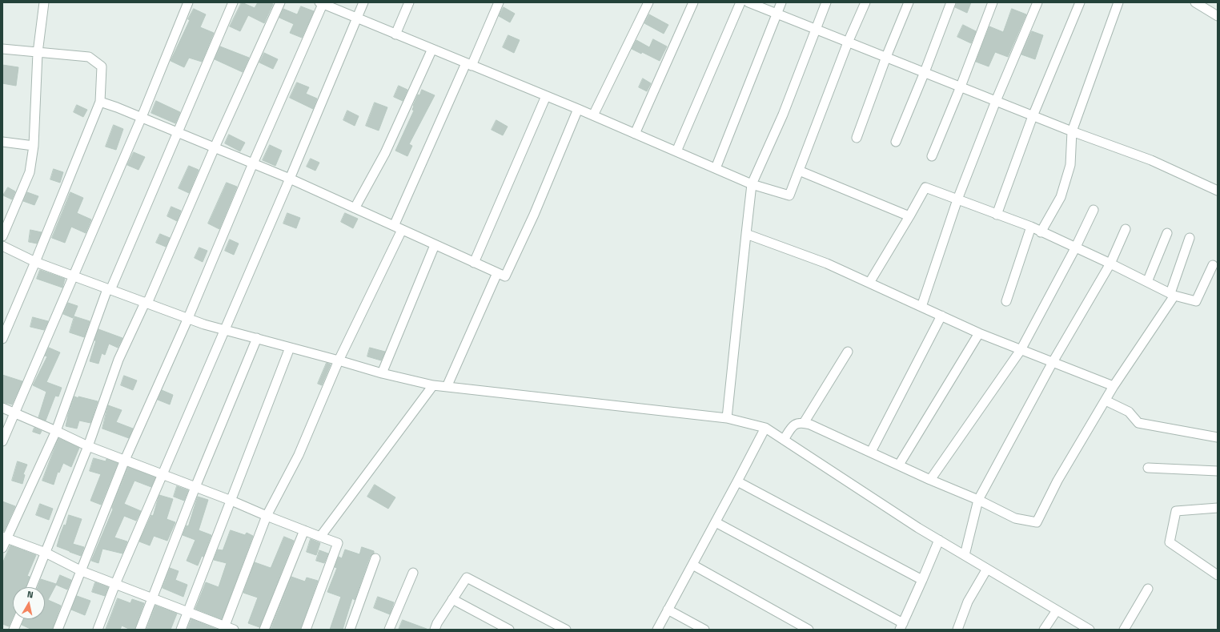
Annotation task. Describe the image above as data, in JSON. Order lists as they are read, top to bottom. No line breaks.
{"north":"top"}
